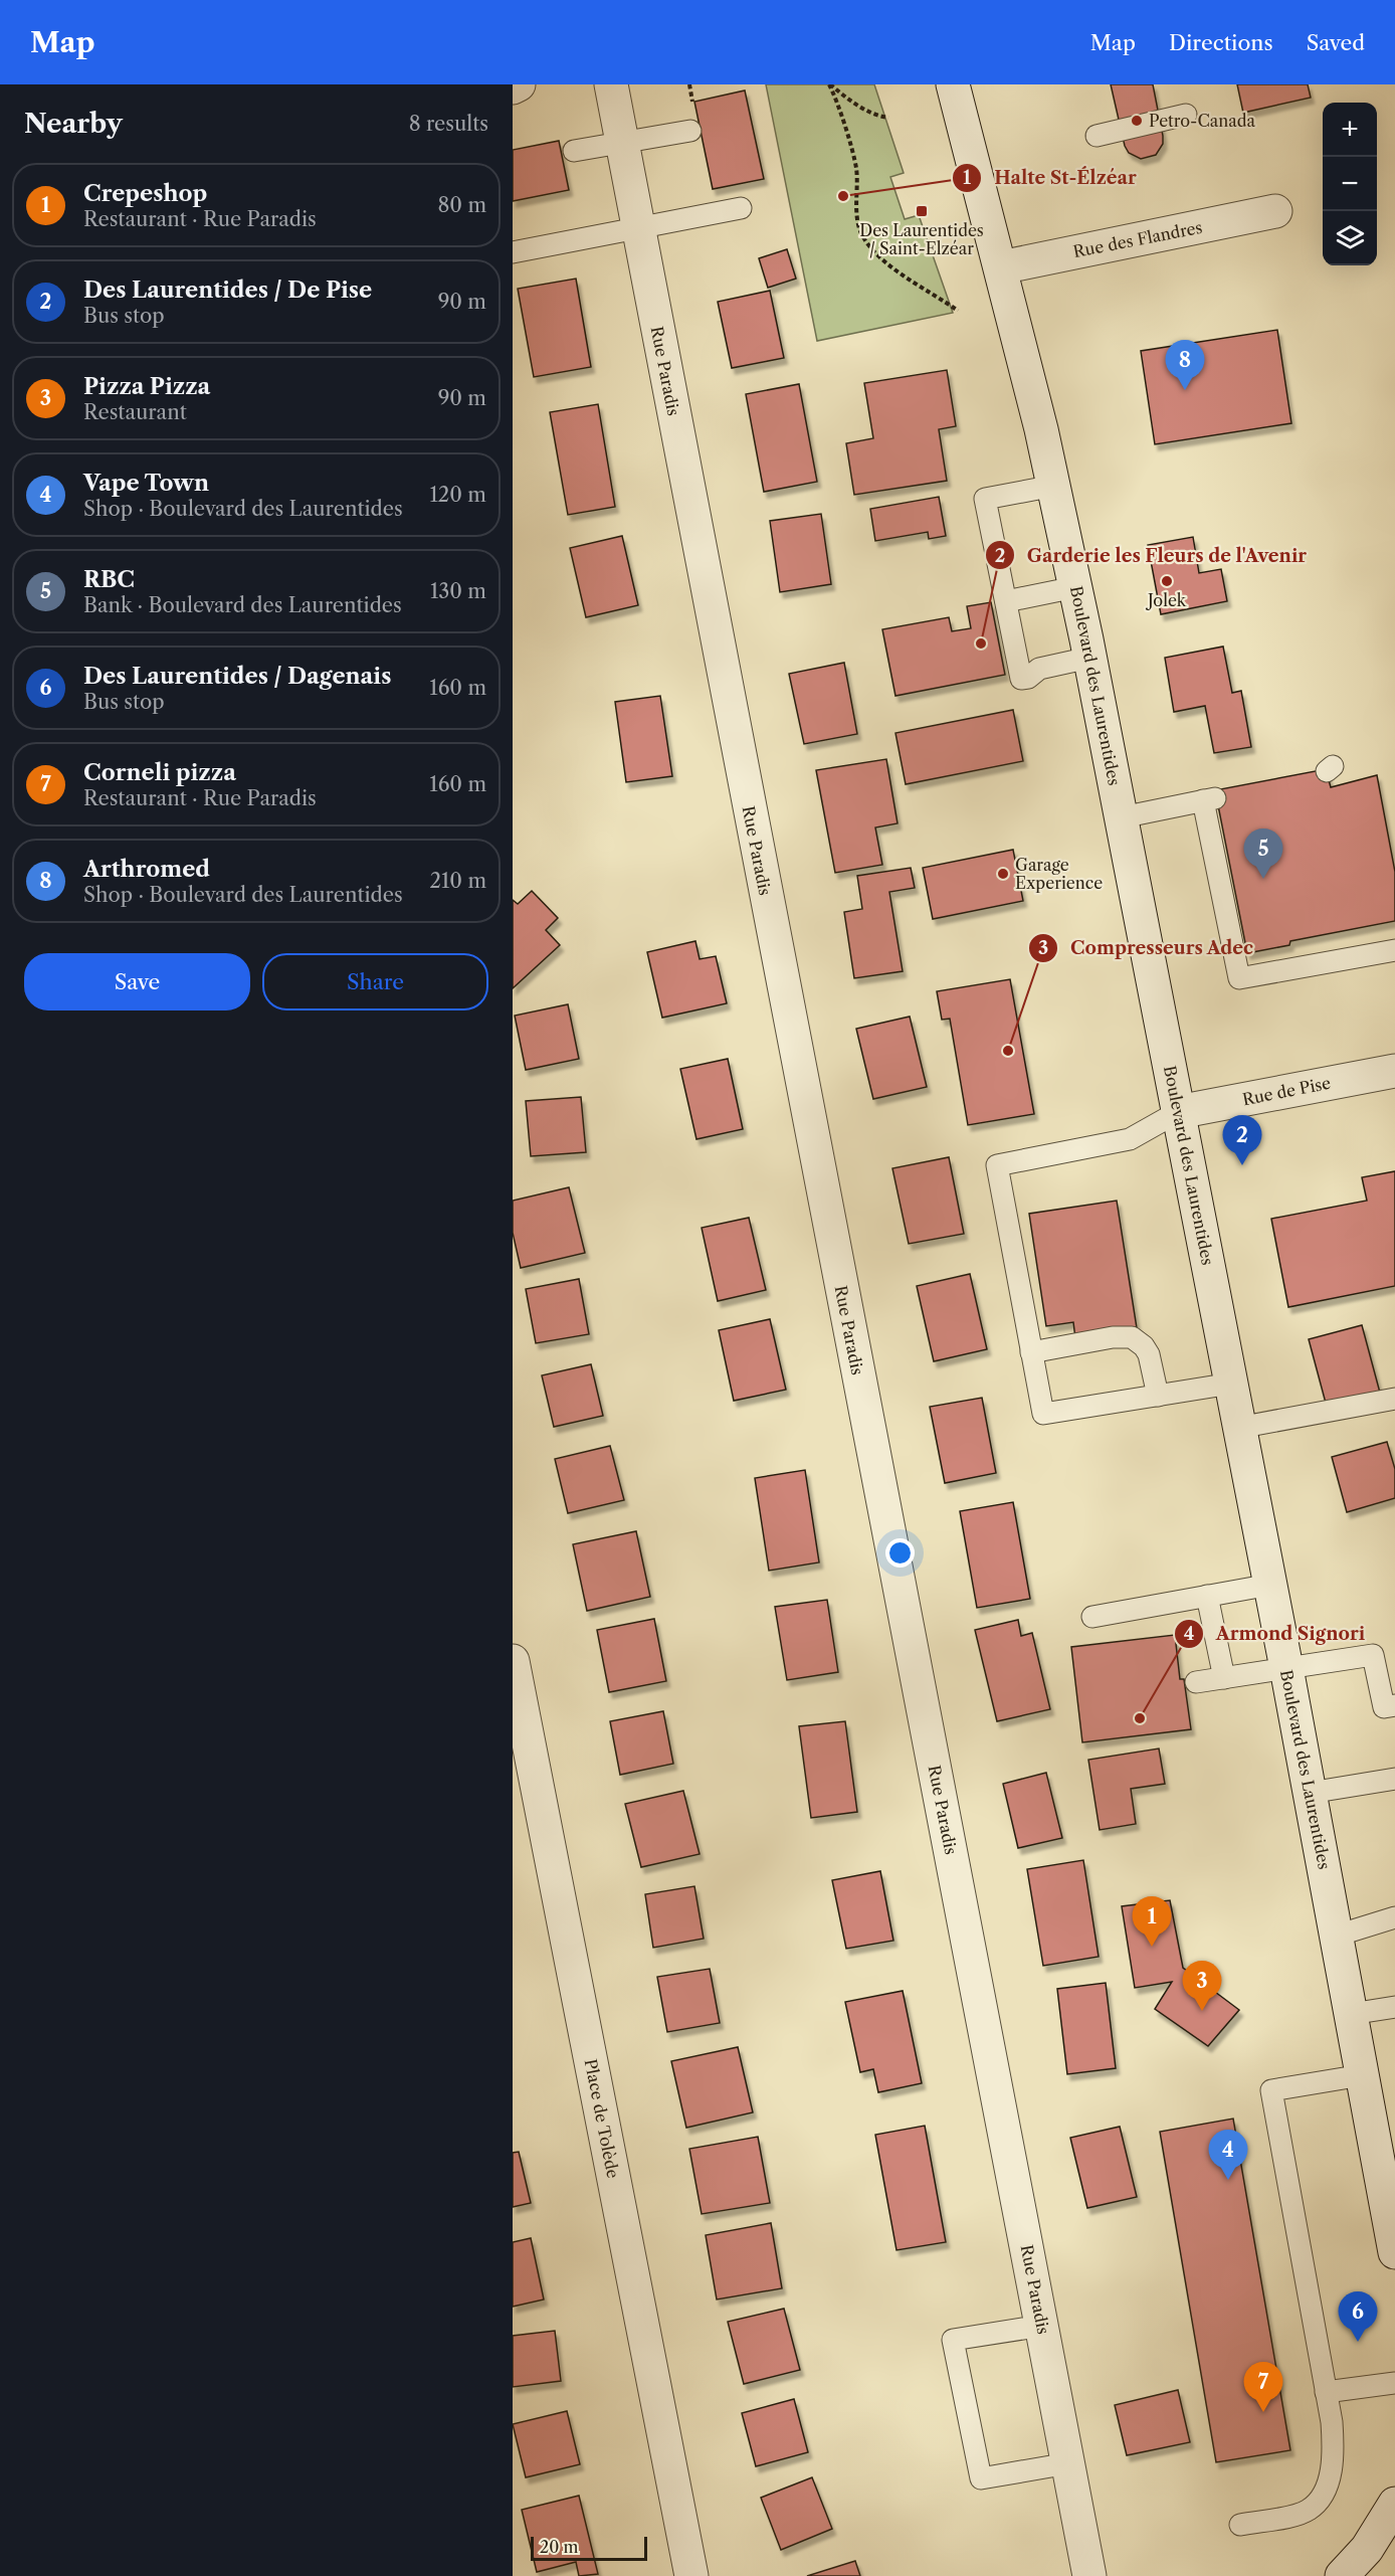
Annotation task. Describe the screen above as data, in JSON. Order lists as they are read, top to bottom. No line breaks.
{"streets":{"street":["Rue des Flandres","Rue Paradis","Boulevard des Laurentides","Rue de Pise","Place de Tolède"]},"crossings":[["Rue des Flandres","Boulevard des Laurentides"],["Boulevard des Laurentides","Rue de Pise"]],"places":{"other":["Petro-Canada","Halte St-Élzéar","Jolek","Garderie les Fleurs de l'Avenir","Garage Experience","Compresseurs Adec","Armond Signori"],"transit":["Des Laurentides / Saint-Elzéar"]},"scale_bar":"20 m","page":{"header":"Map","nav":["Map","Directions","Saved"],"heading":["Nearby","8 results"],"map_buttons":["+","−"],"list":[{"mark":"1","name":"Crepeshop","note":"Restaurant · Rue Paradis","value":"80 m"},{"mark":"2","name":"Des Laurentides / De Pise","note":"Bus stop","value":"90 m"},{"mark":"3","name":"Pizza Pizza","note":"Restaurant","value":"90 m"},{"mark":"4","name":"Vape Town","note":"Shop · Boulevard des Laurentides","value":"120 m"},{"mark":"5","name":"RBC","note":"Bank · Boulevard des Laurentides","value":"130 m"},{"mark":"6","name":"Des Laurentides / Dagenais","note":"Bus stop","value":"160 m"},{"mark":"7","name":"Corneli pizza","note":"Restaurant · Rue Paradis","value":"160 m"},{"mark":"8","name":"Arthromed","note":"Shop · Boulevard des Laurentides","value":"210 m"}],"pins":["8","5","2","1","3","4","6","7"],"buttons":["Save","Share"],"scale":"20 m"}}
